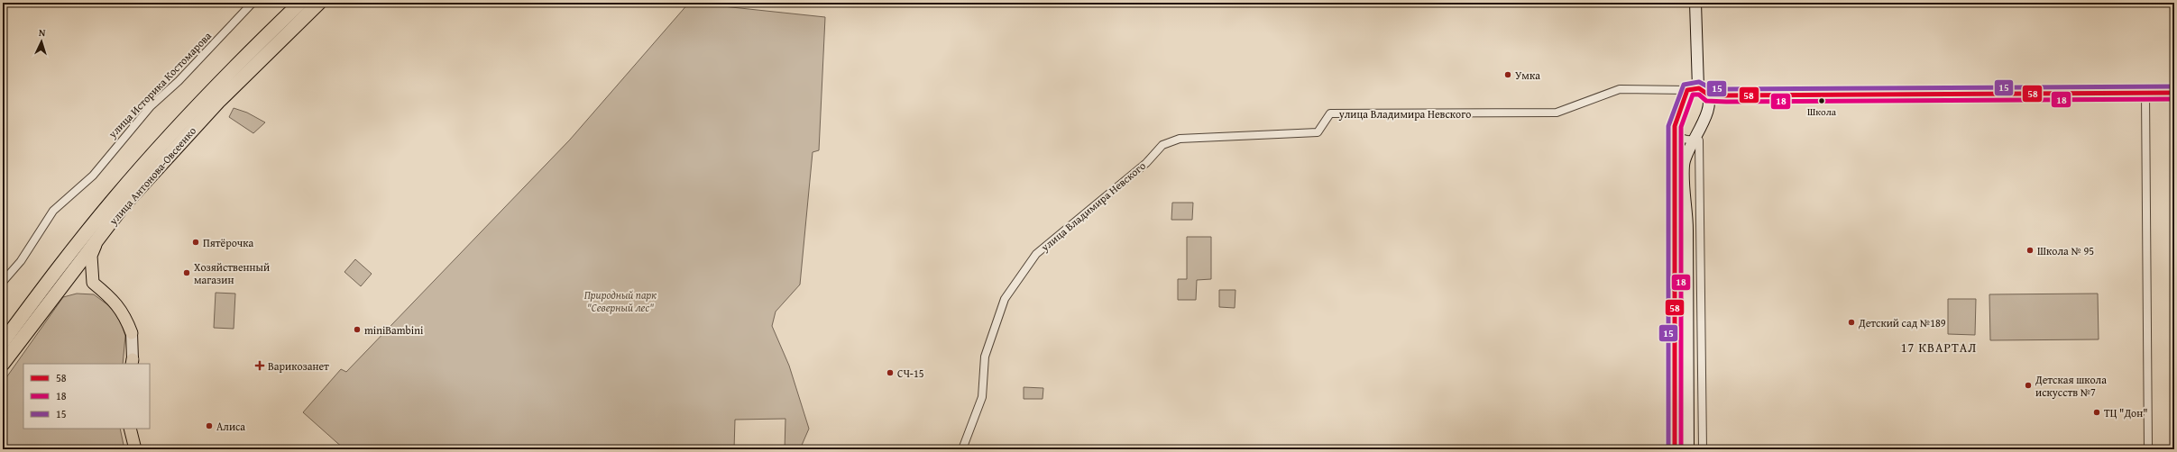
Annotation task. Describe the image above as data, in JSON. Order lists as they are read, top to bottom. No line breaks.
{"streets":{"highway":["улица Антонова-Овсеенко"],"street":["улица Историка Костомарова","улица Владимира Невского"]},"districts":["17 КВАРТАЛ"],"parks":["Природный парк \"Северный лес\""],"places":{"other":["Умка","Школа","Пятёрочка","Школа № 95","Хозяйственный магазин","Детский сад №189","miniBambini","СЧ-15","Детская школа искусств №7","ТЦ \"Дон\"","Алиса"],"health":["Варикозанет"]},"lines":["transit line 15","transit line 58","transit line 18"],"legend":["58","18","15"],"north":"top"}
